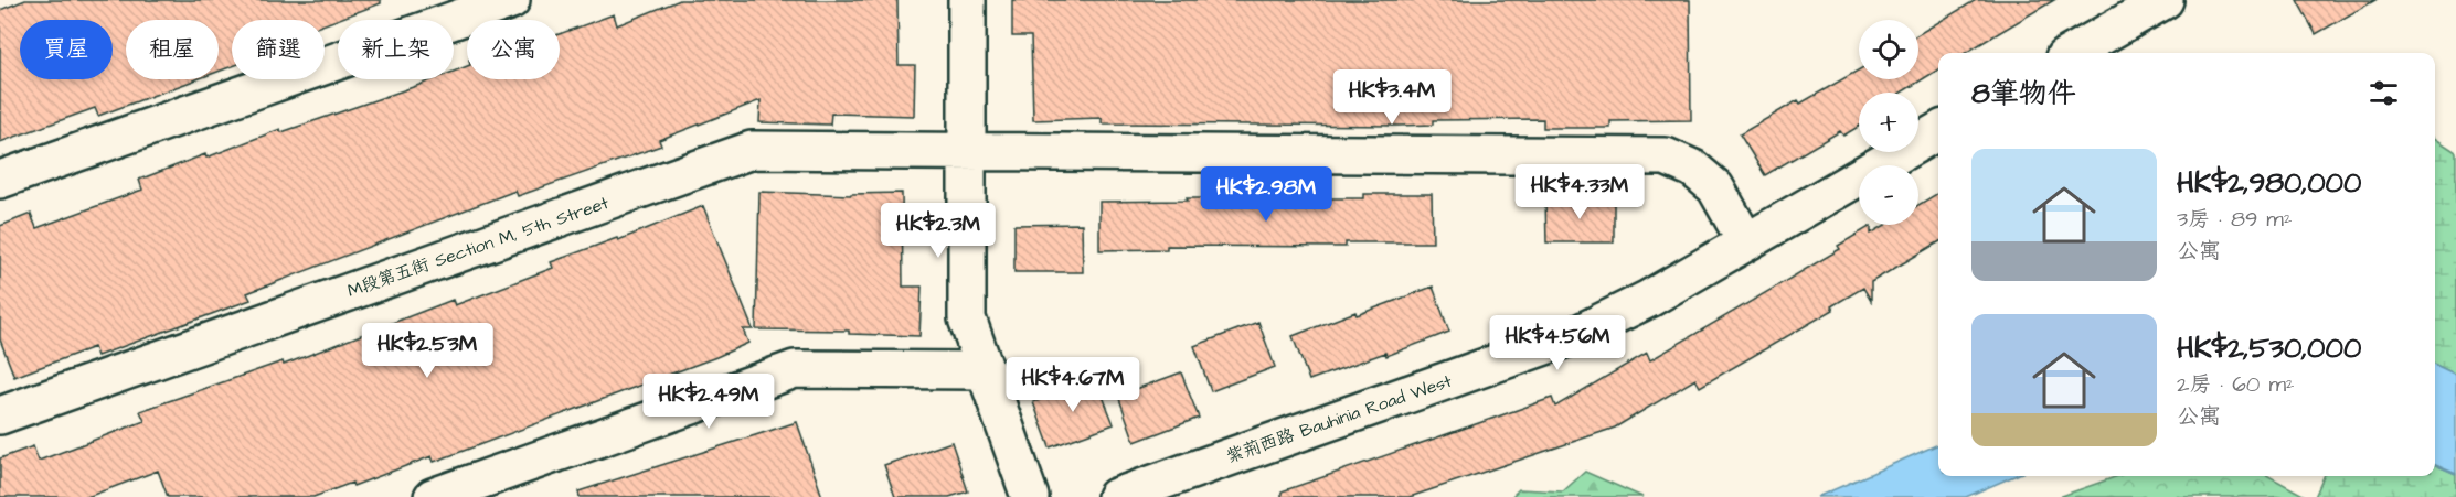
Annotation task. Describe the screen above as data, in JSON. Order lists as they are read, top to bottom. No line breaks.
{"streets":{"street":["M段第五街 Section M, 5th Street","紫荊西路 Bauhinia Road West"]},"crossings":[["M段第五街 Section M, 5th Street","紫荊西路 Bauhinia Road West"]],"page":{"map_buttons":["+","−"],"chip":["買屋","租屋","篩選","新上架","公寓"],"heading":"8筆物件","price":["HK$3.4M","HK$4.33M","HK$2.98M","HK$2.3M","HK$4.56M","HK$2.53M","HK$4.67M","HK$2.49M"],"list":[{"name":"HK$2,980,000","note":"3房 · 89 m² · 公寓"},{"name":"HK$2,530,000","note":"2房 · 60 m² · 公寓"}]}}
